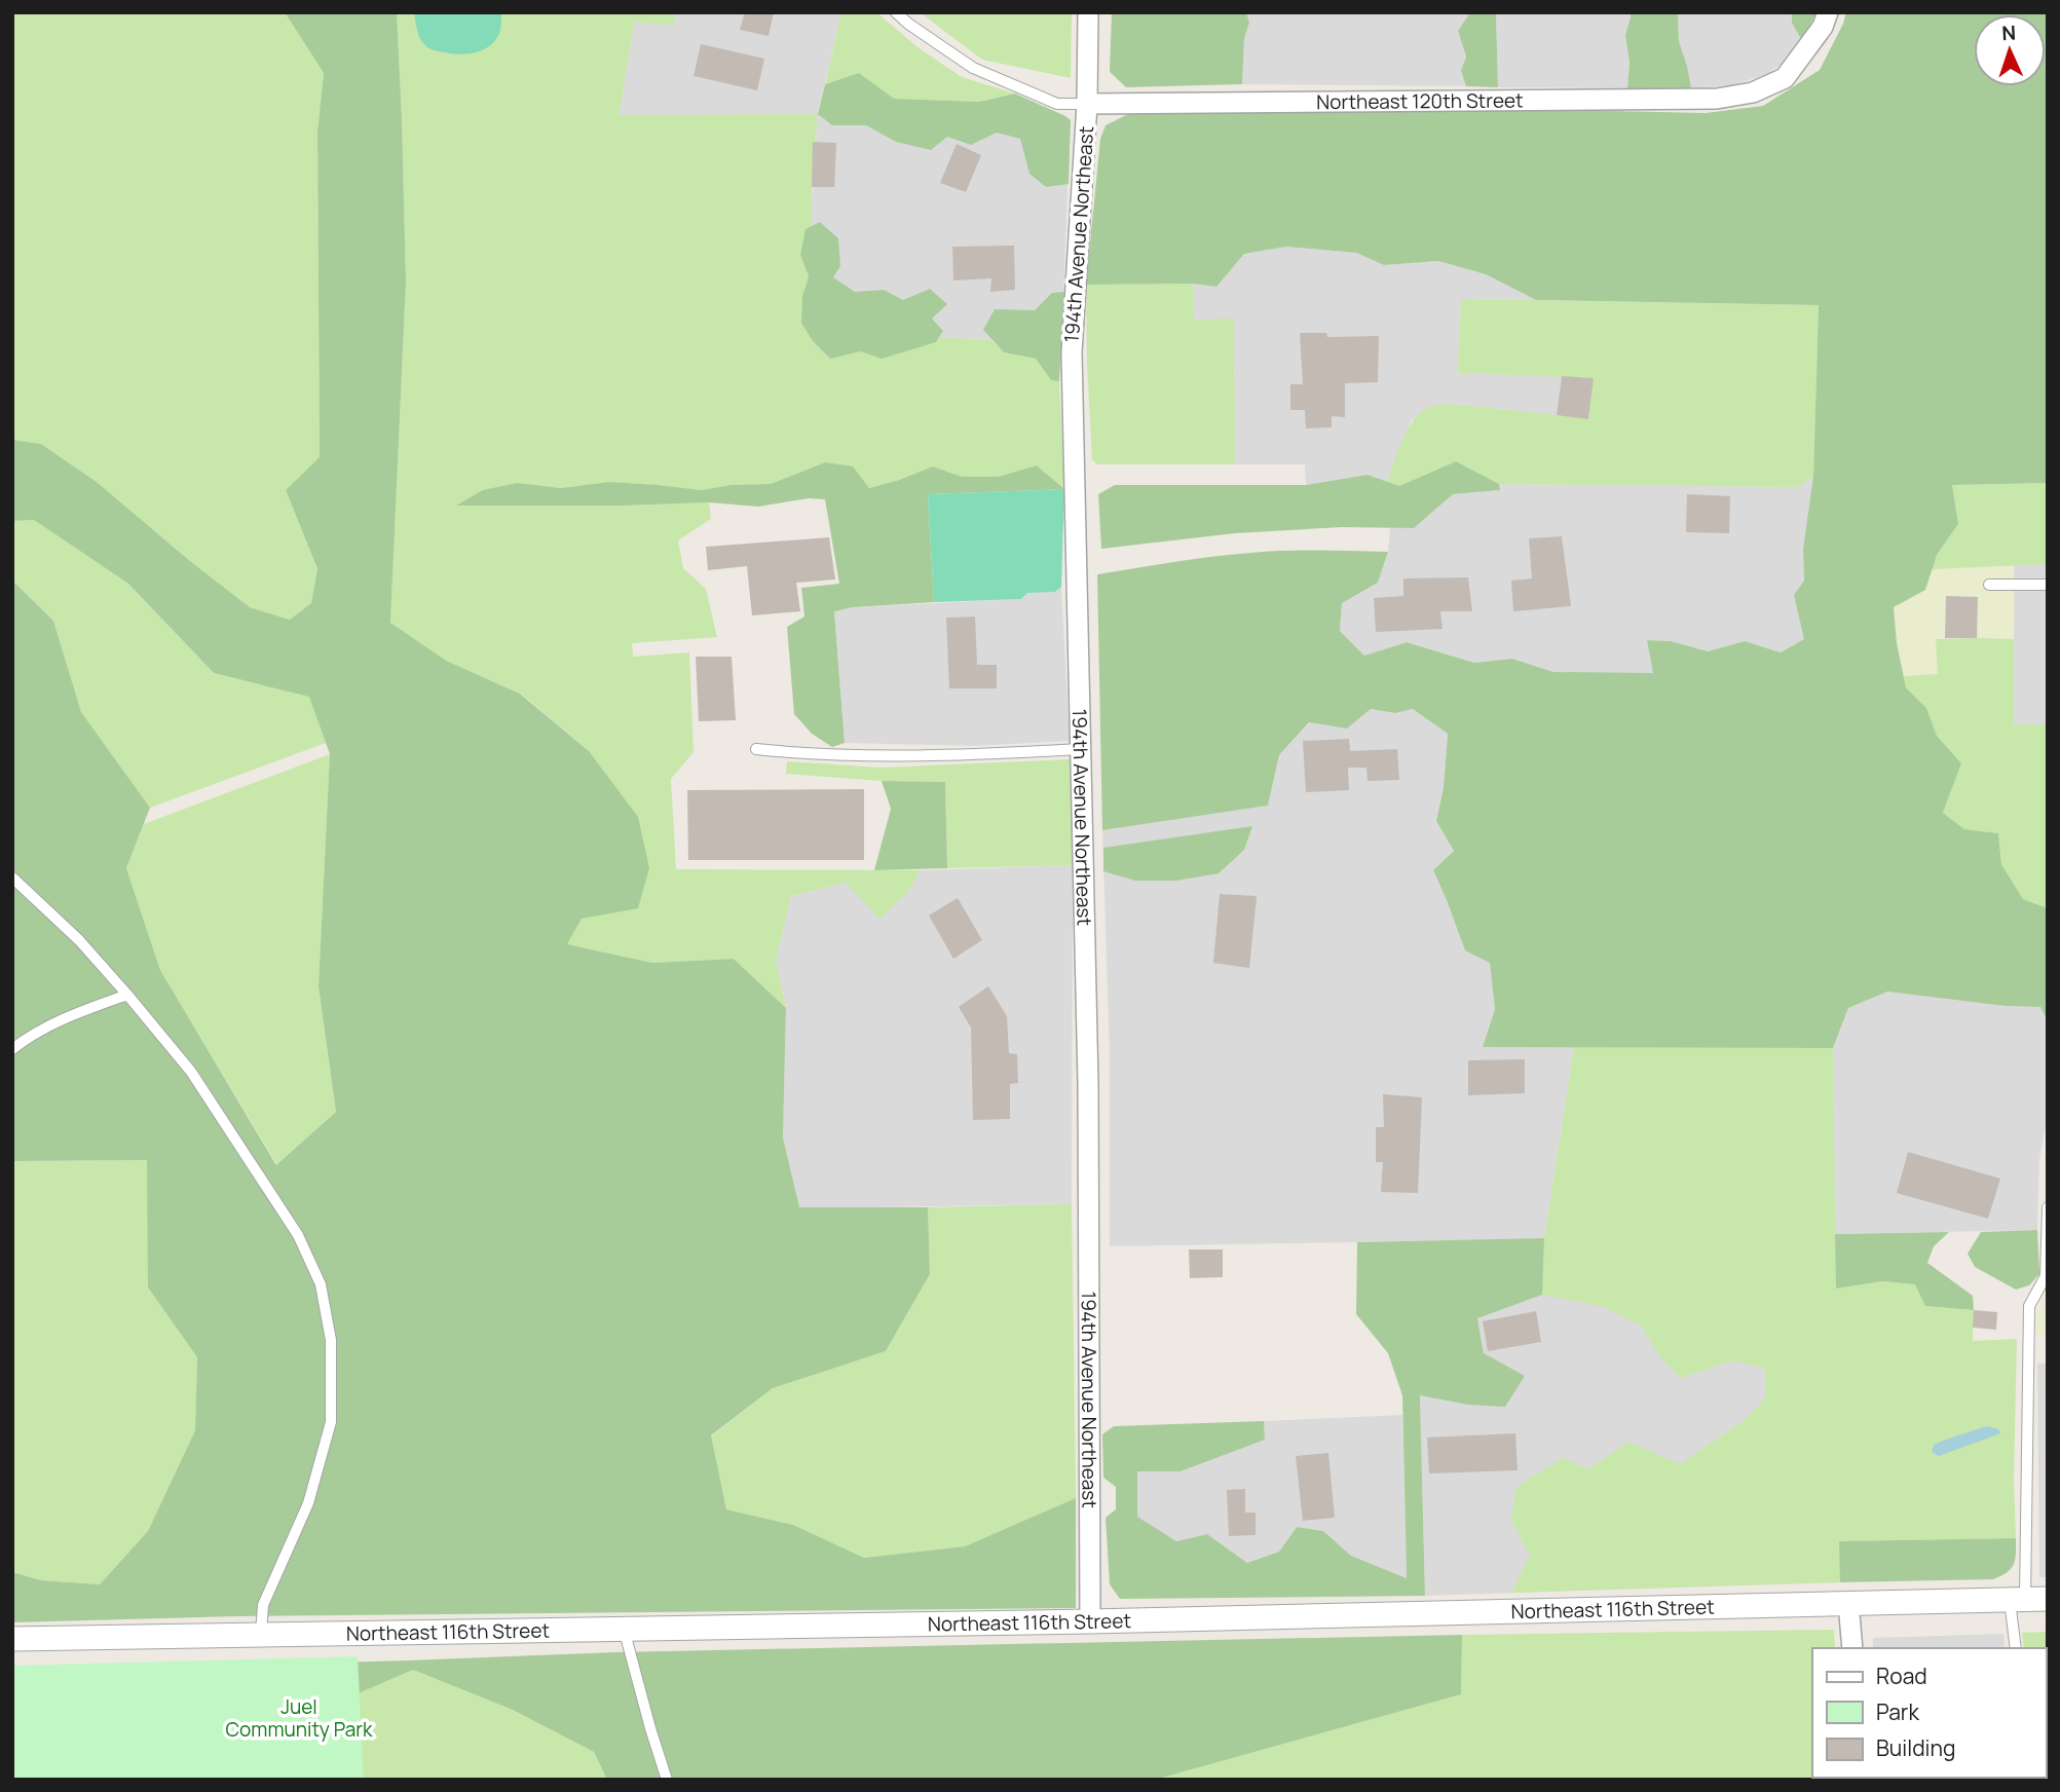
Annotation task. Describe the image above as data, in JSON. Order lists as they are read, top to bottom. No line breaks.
{"streets":{"street":["Northeast 120th Street","194th Avenue Northeast","Northeast 116th Street"]},"crossings":[["Northeast 120th Street","194th Avenue Northeast"],["194th Avenue Northeast","Northeast 116th Street"]],"parks":["Juel Community Park"],"legend":["Road","Park","Building"],"north":"top"}
